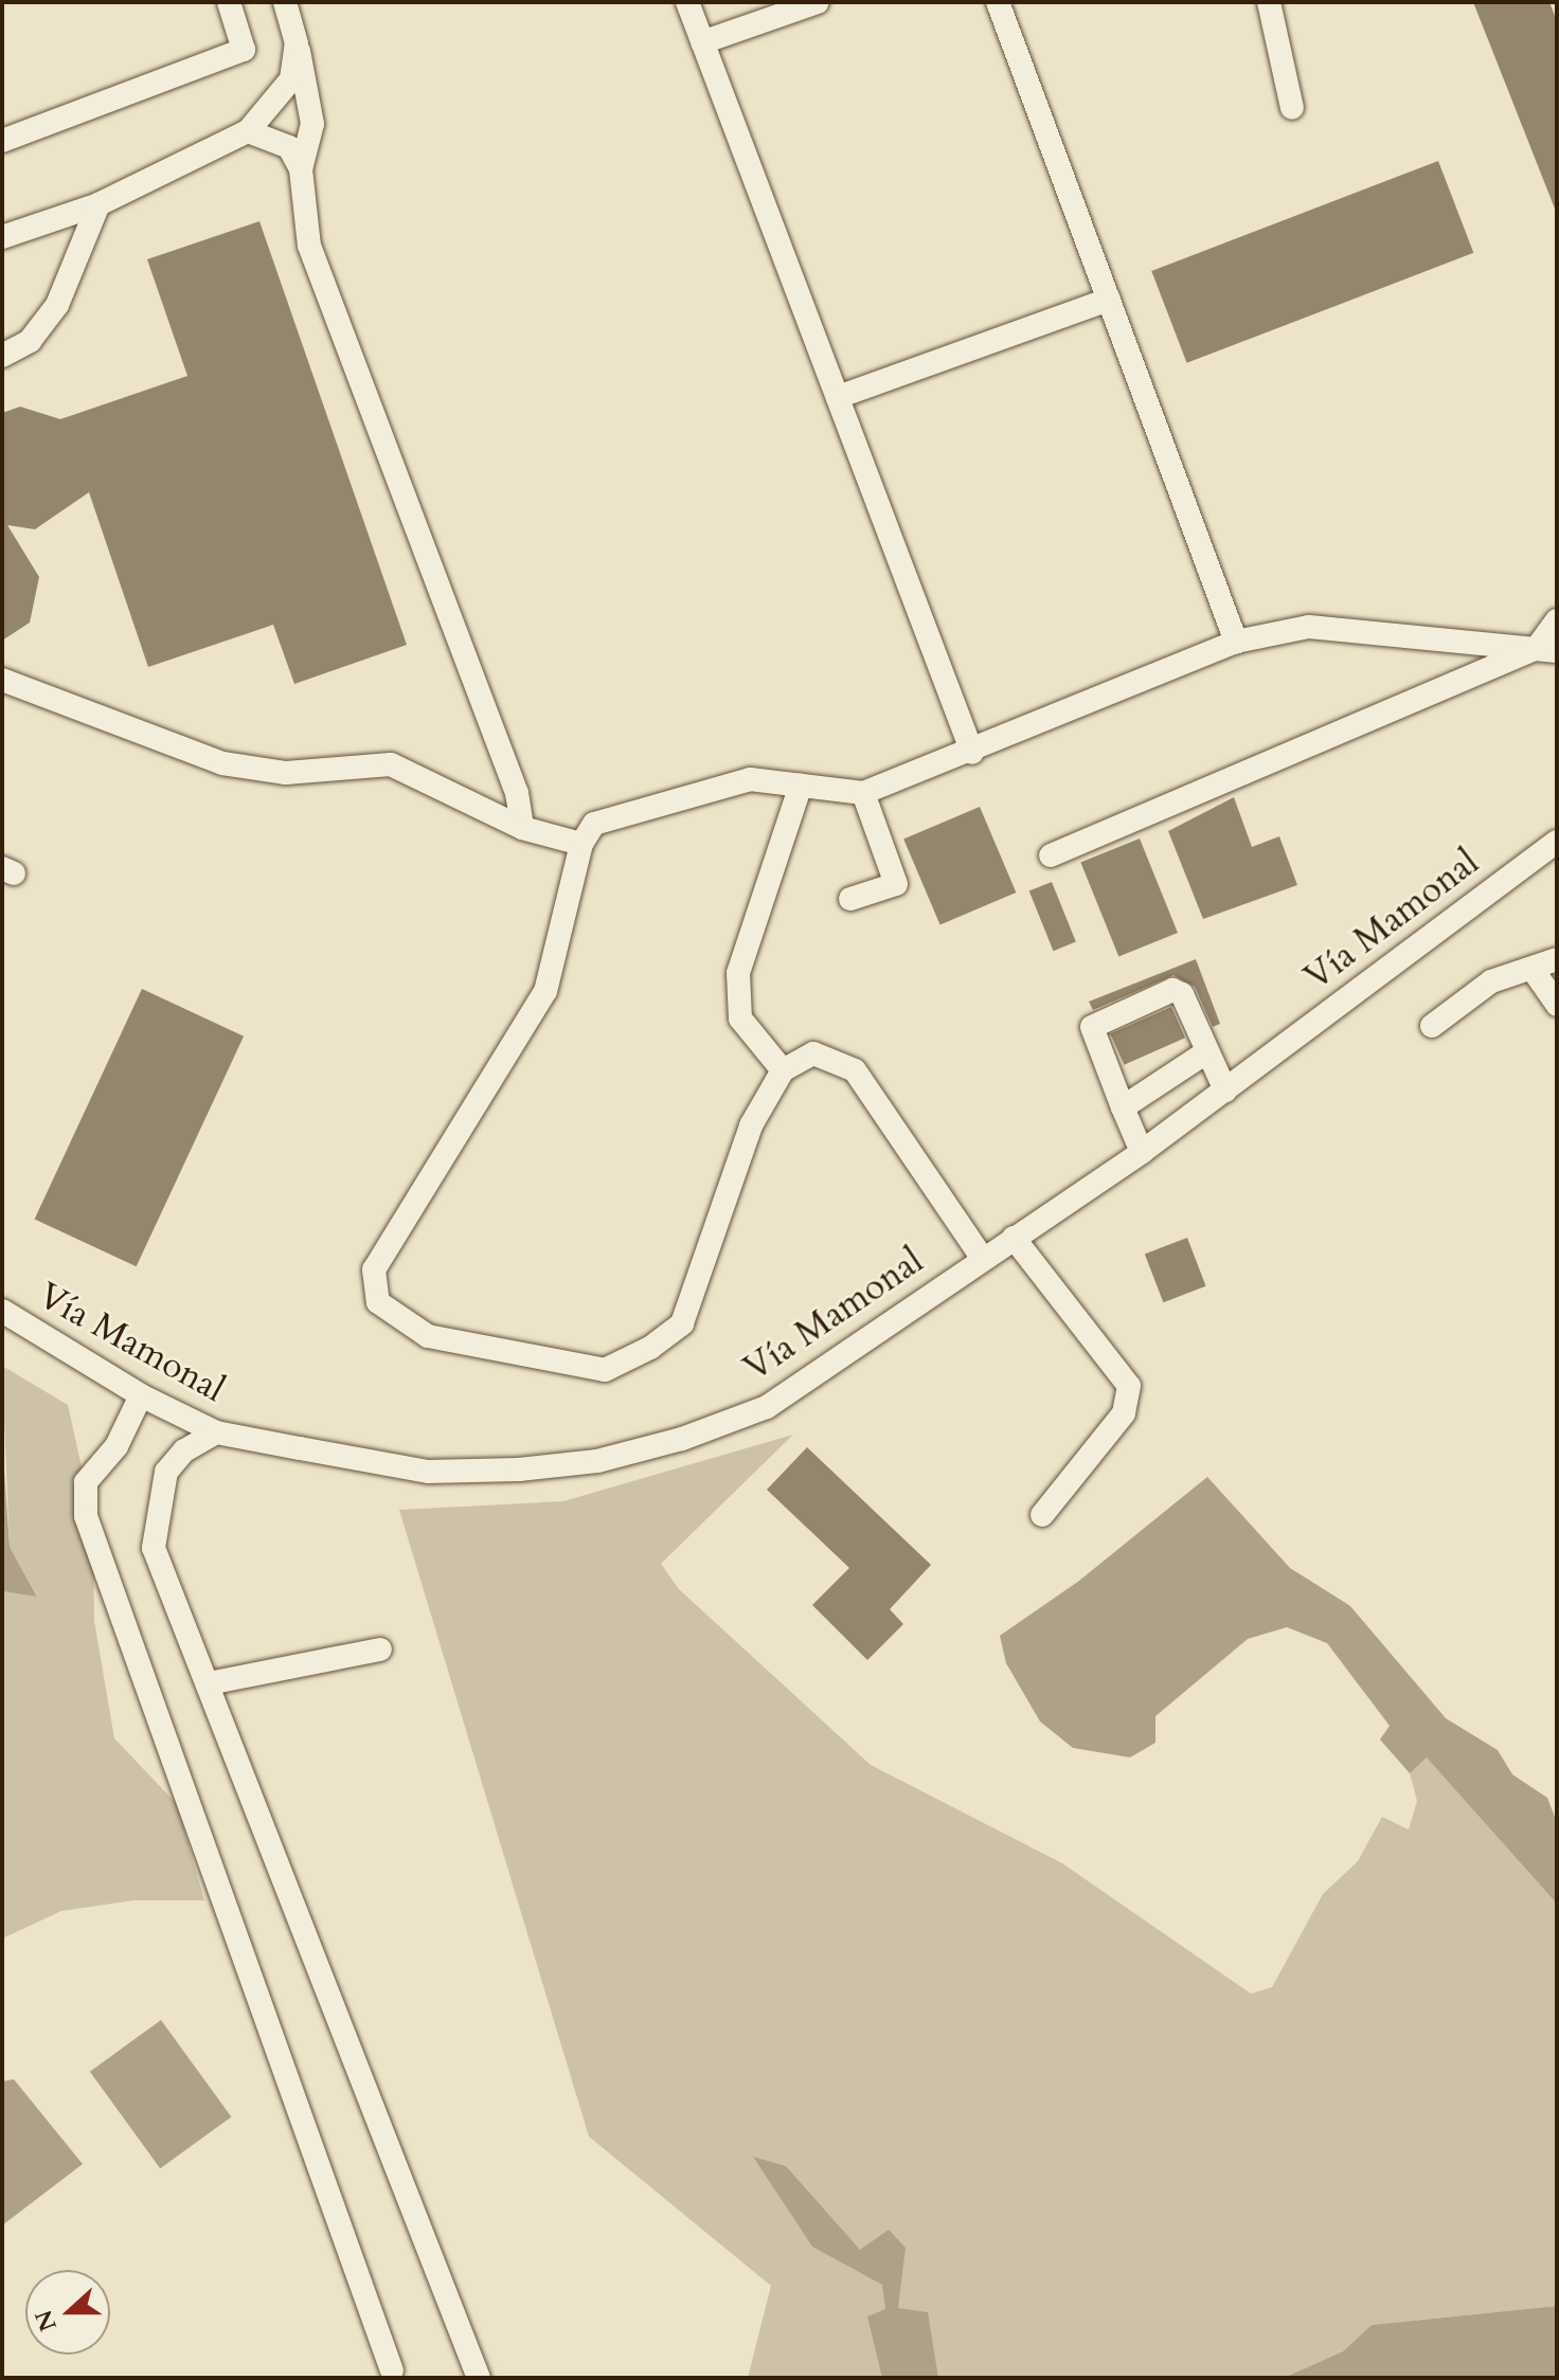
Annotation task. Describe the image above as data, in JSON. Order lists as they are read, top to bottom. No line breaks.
{"streets":{"street":["Vía Mamonal"]},"north":"left"}
